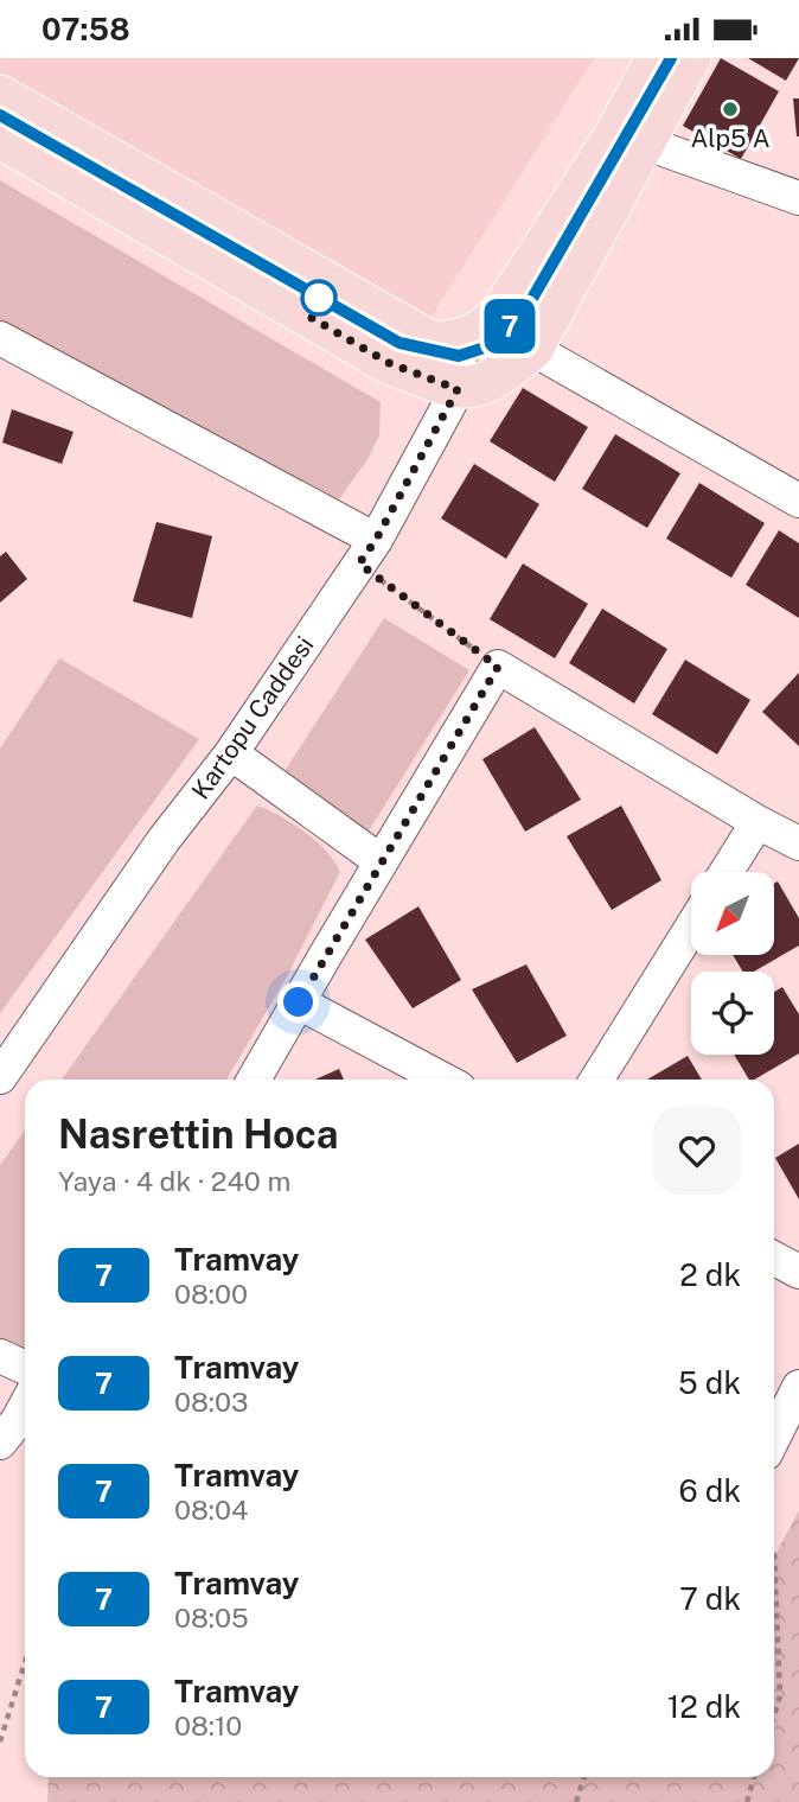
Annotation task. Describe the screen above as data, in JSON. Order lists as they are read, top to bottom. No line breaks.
{"streets":{"street":["Kartopu Caddesi"]},"places":["Alp5 A"],"lines":["tram line 7"],"north":"bottom left","page":{"status":"07:58","on_map":"7","heading":["Nasrettin Hoca","Yaya · 4 dk · 240 m"],"list":[{"mark":"7","name":"Tramvay","note":"08:00","value":"2 dk"},{"mark":"7","name":"Tramvay","note":"08:03","value":"5 dk"},{"mark":"7","name":"Tramvay","note":"08:04","value":"6 dk"},{"mark":"7","name":"Tramvay","note":"08:05","value":"7 dk"},{"mark":"7","name":"Tramvay","note":"08:10","value":"12 dk"}]}}
